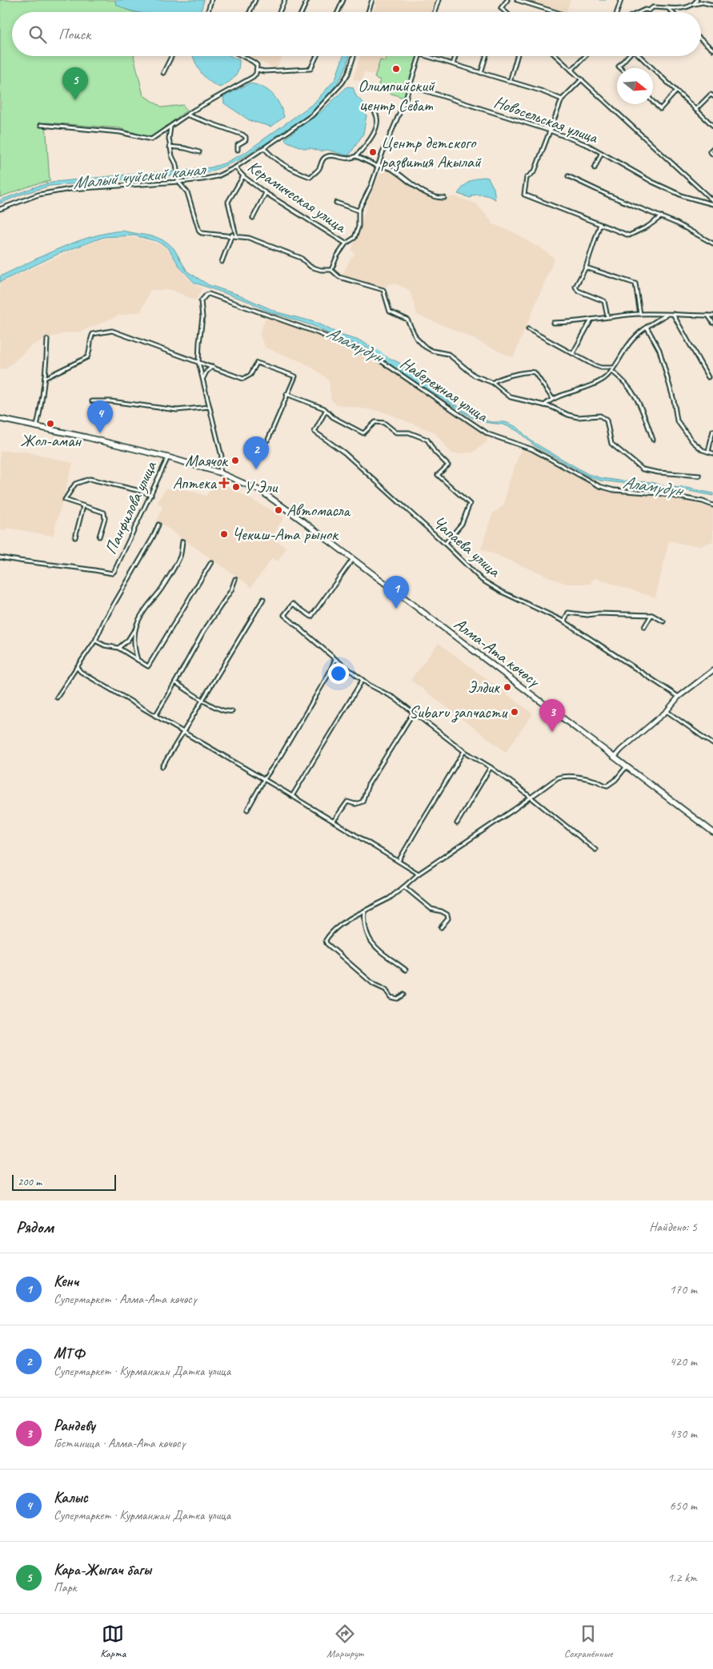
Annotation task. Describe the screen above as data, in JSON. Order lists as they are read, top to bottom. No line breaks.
{"streets":{"main road":["Алма-Ата көчөсү"],"street":["Новосельская улица","Керамическая улица","Набережная улица","Панфилова улица","Чапаева улица"]},"crossings":[["Набережная улица","Алма-Ата көчөсү"],["Панфилова улица","Алма-Ата көчөсү"]],"water":["Малый чуйский канал","Аламүдүн"],"places":{"other":["Олимпийский центр Себат","Центр детского развития Акылай","Жол-аман","Маячок","У Эли","Автомасла","Чекиш-Ата рынок","Элдик","Subaru запчасти"],"health":["Аптека"]},"scale_bar":"200 m","north":"right","page":{"search":"Поиск","pins":["5","4","2","1","3"],"scale":"200 m","heading":["Рядом","Найдено: 5"],"list":[{"mark":"1","name":"Кенч","note":"Супермаркет · Алма-Ата көчөсү","value":"170 m"},{"mark":"2","name":"МТФ","note":"Супермаркет · Курманжан Датка улица","value":"420 m"},{"mark":"3","name":"Рандеву","note":"Гостиница · Алма-Ата көчөсү","value":"430 m"},{"mark":"4","name":"Калыс","note":"Супермаркет · Курманжан Датка улица","value":"650 m"},{"mark":"5","name":"Кара-Жыгач багы","note":"Парк","value":"1.2 km"}],"nav":["Карта","Маршрут","Сохранённые"]}}
